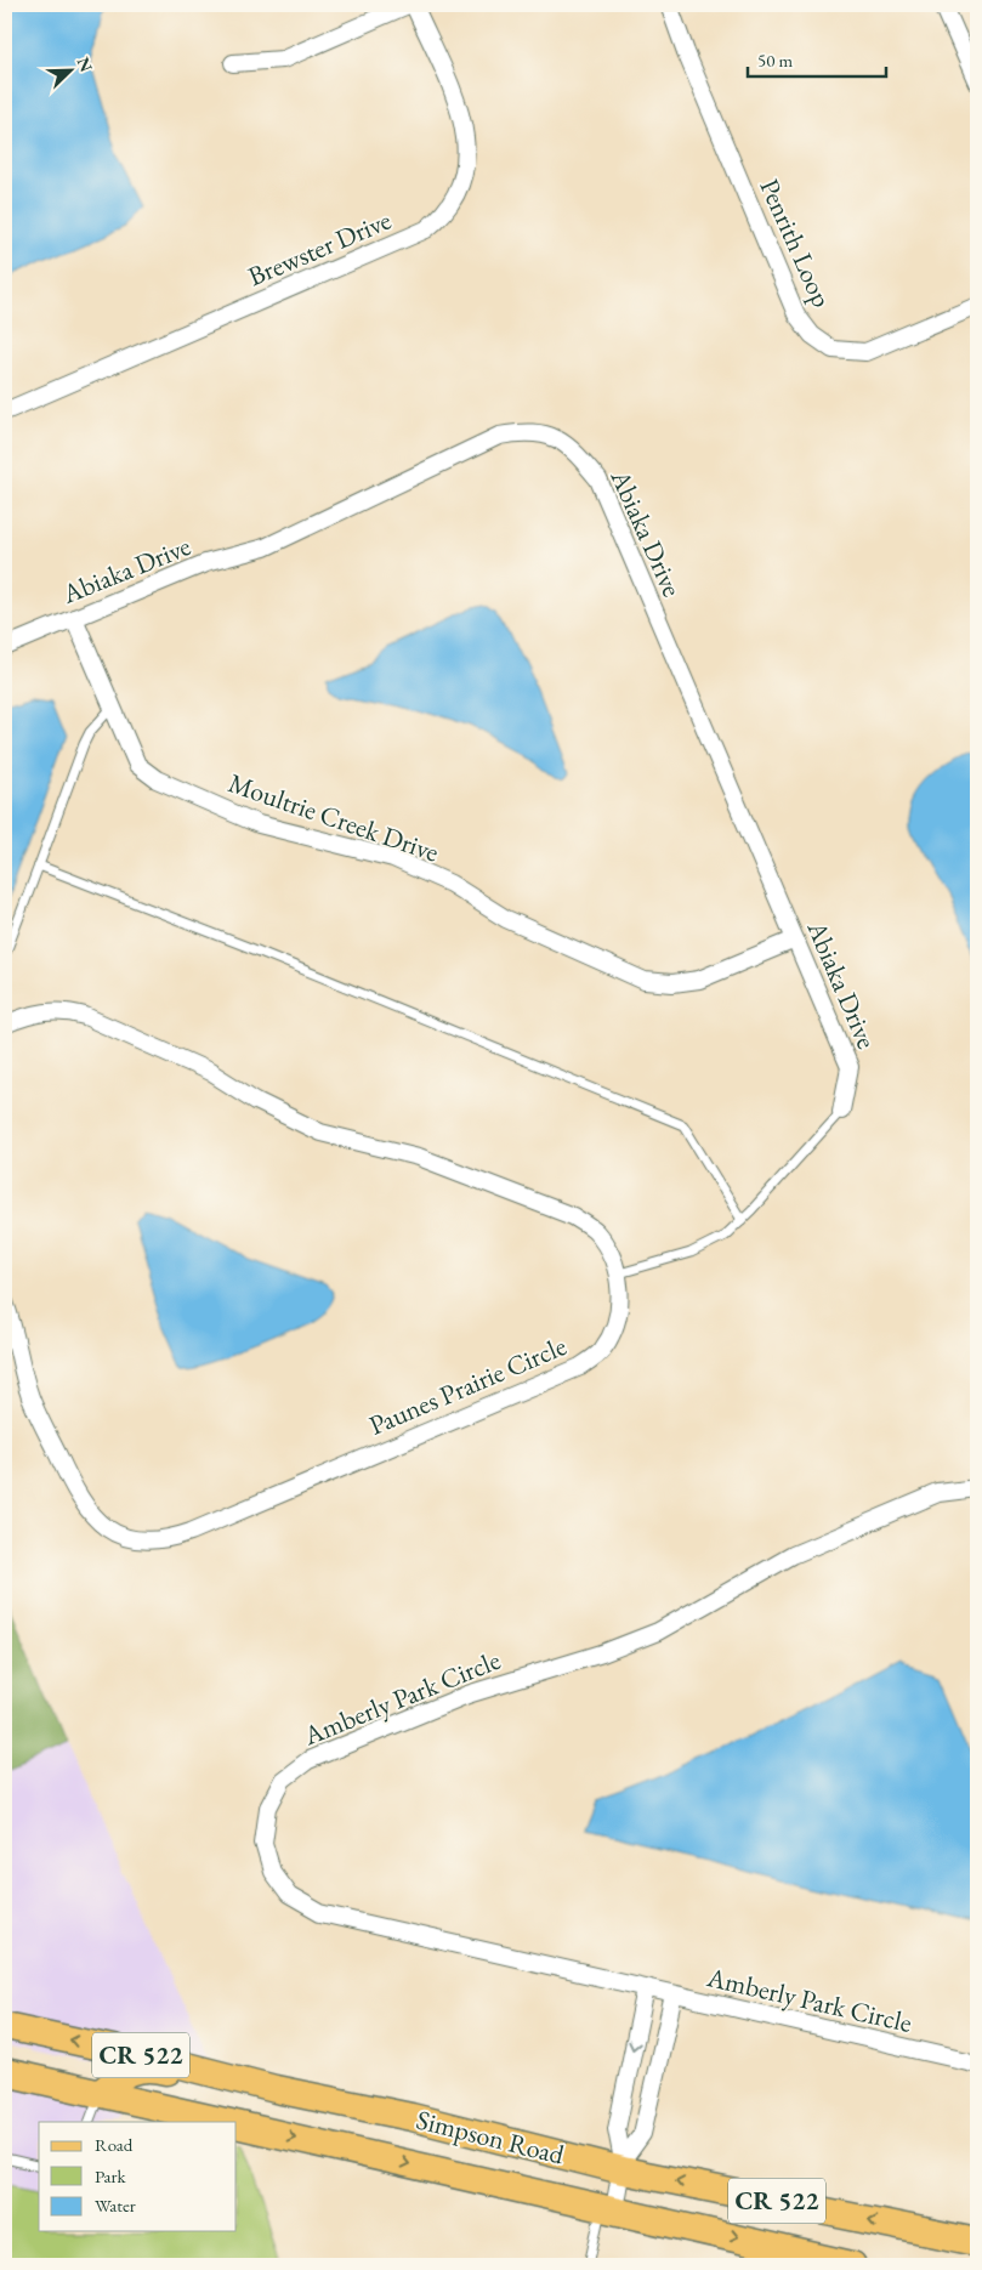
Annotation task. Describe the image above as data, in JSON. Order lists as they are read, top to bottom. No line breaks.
{"streets":{"main road":["CR 522","Simpson Road"],"street":["Penrith Loop","Brewster Drive","Abiaka Drive","Moultrie Creek Drive","Paunes Prairie Circle","Amberly Park Circle"]},"crossings":[["Abiaka Drive","Moultrie Creek Drive"]],"legend":["Road","Park","Water"],"scale_bar":"50 m","north":"top right"}
